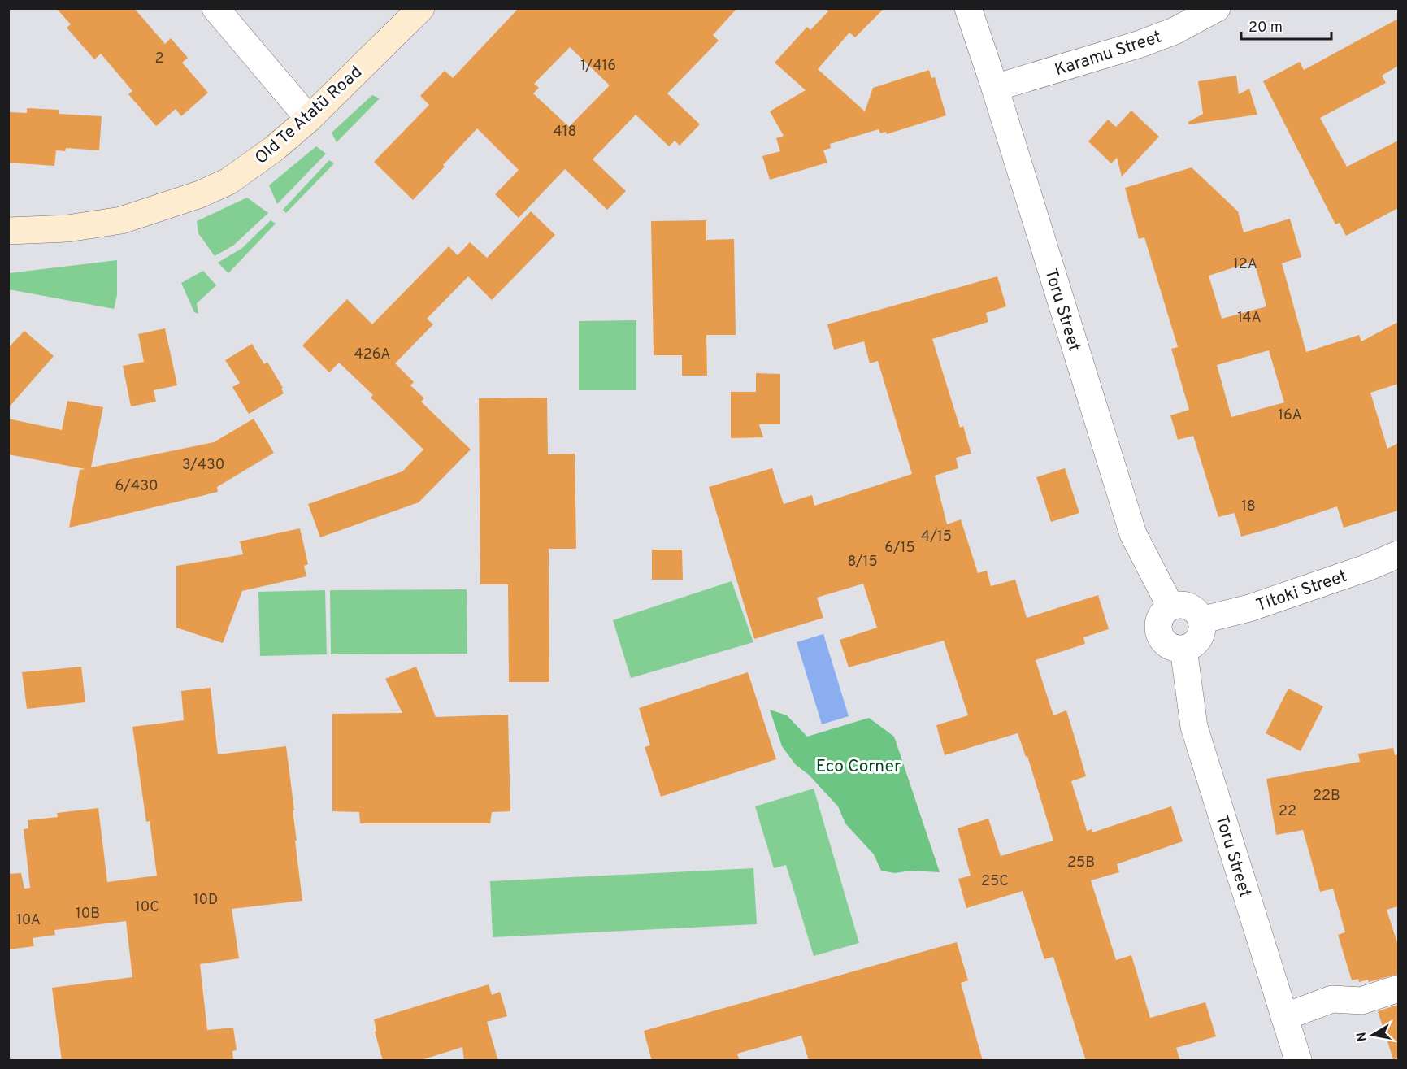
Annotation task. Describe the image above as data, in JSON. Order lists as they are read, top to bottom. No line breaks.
{"streets":{"street":["Karamu Street","Old Te Atatū Road","Toru Street","Titoki Street"]},"crossings":[["Karamu Street","Toru Street"],["Toru Street","Titoki Street"]],"parks":["Eco Corner"],"house_numbers":["2","1/416","418","12A","14A","426A","16A","3/430","6/430","18","4/15","6/15","8/15","22B","22","25B","25C","10D","10C","10B","10A"],"scale_bar":"20 m","north":"left"}
